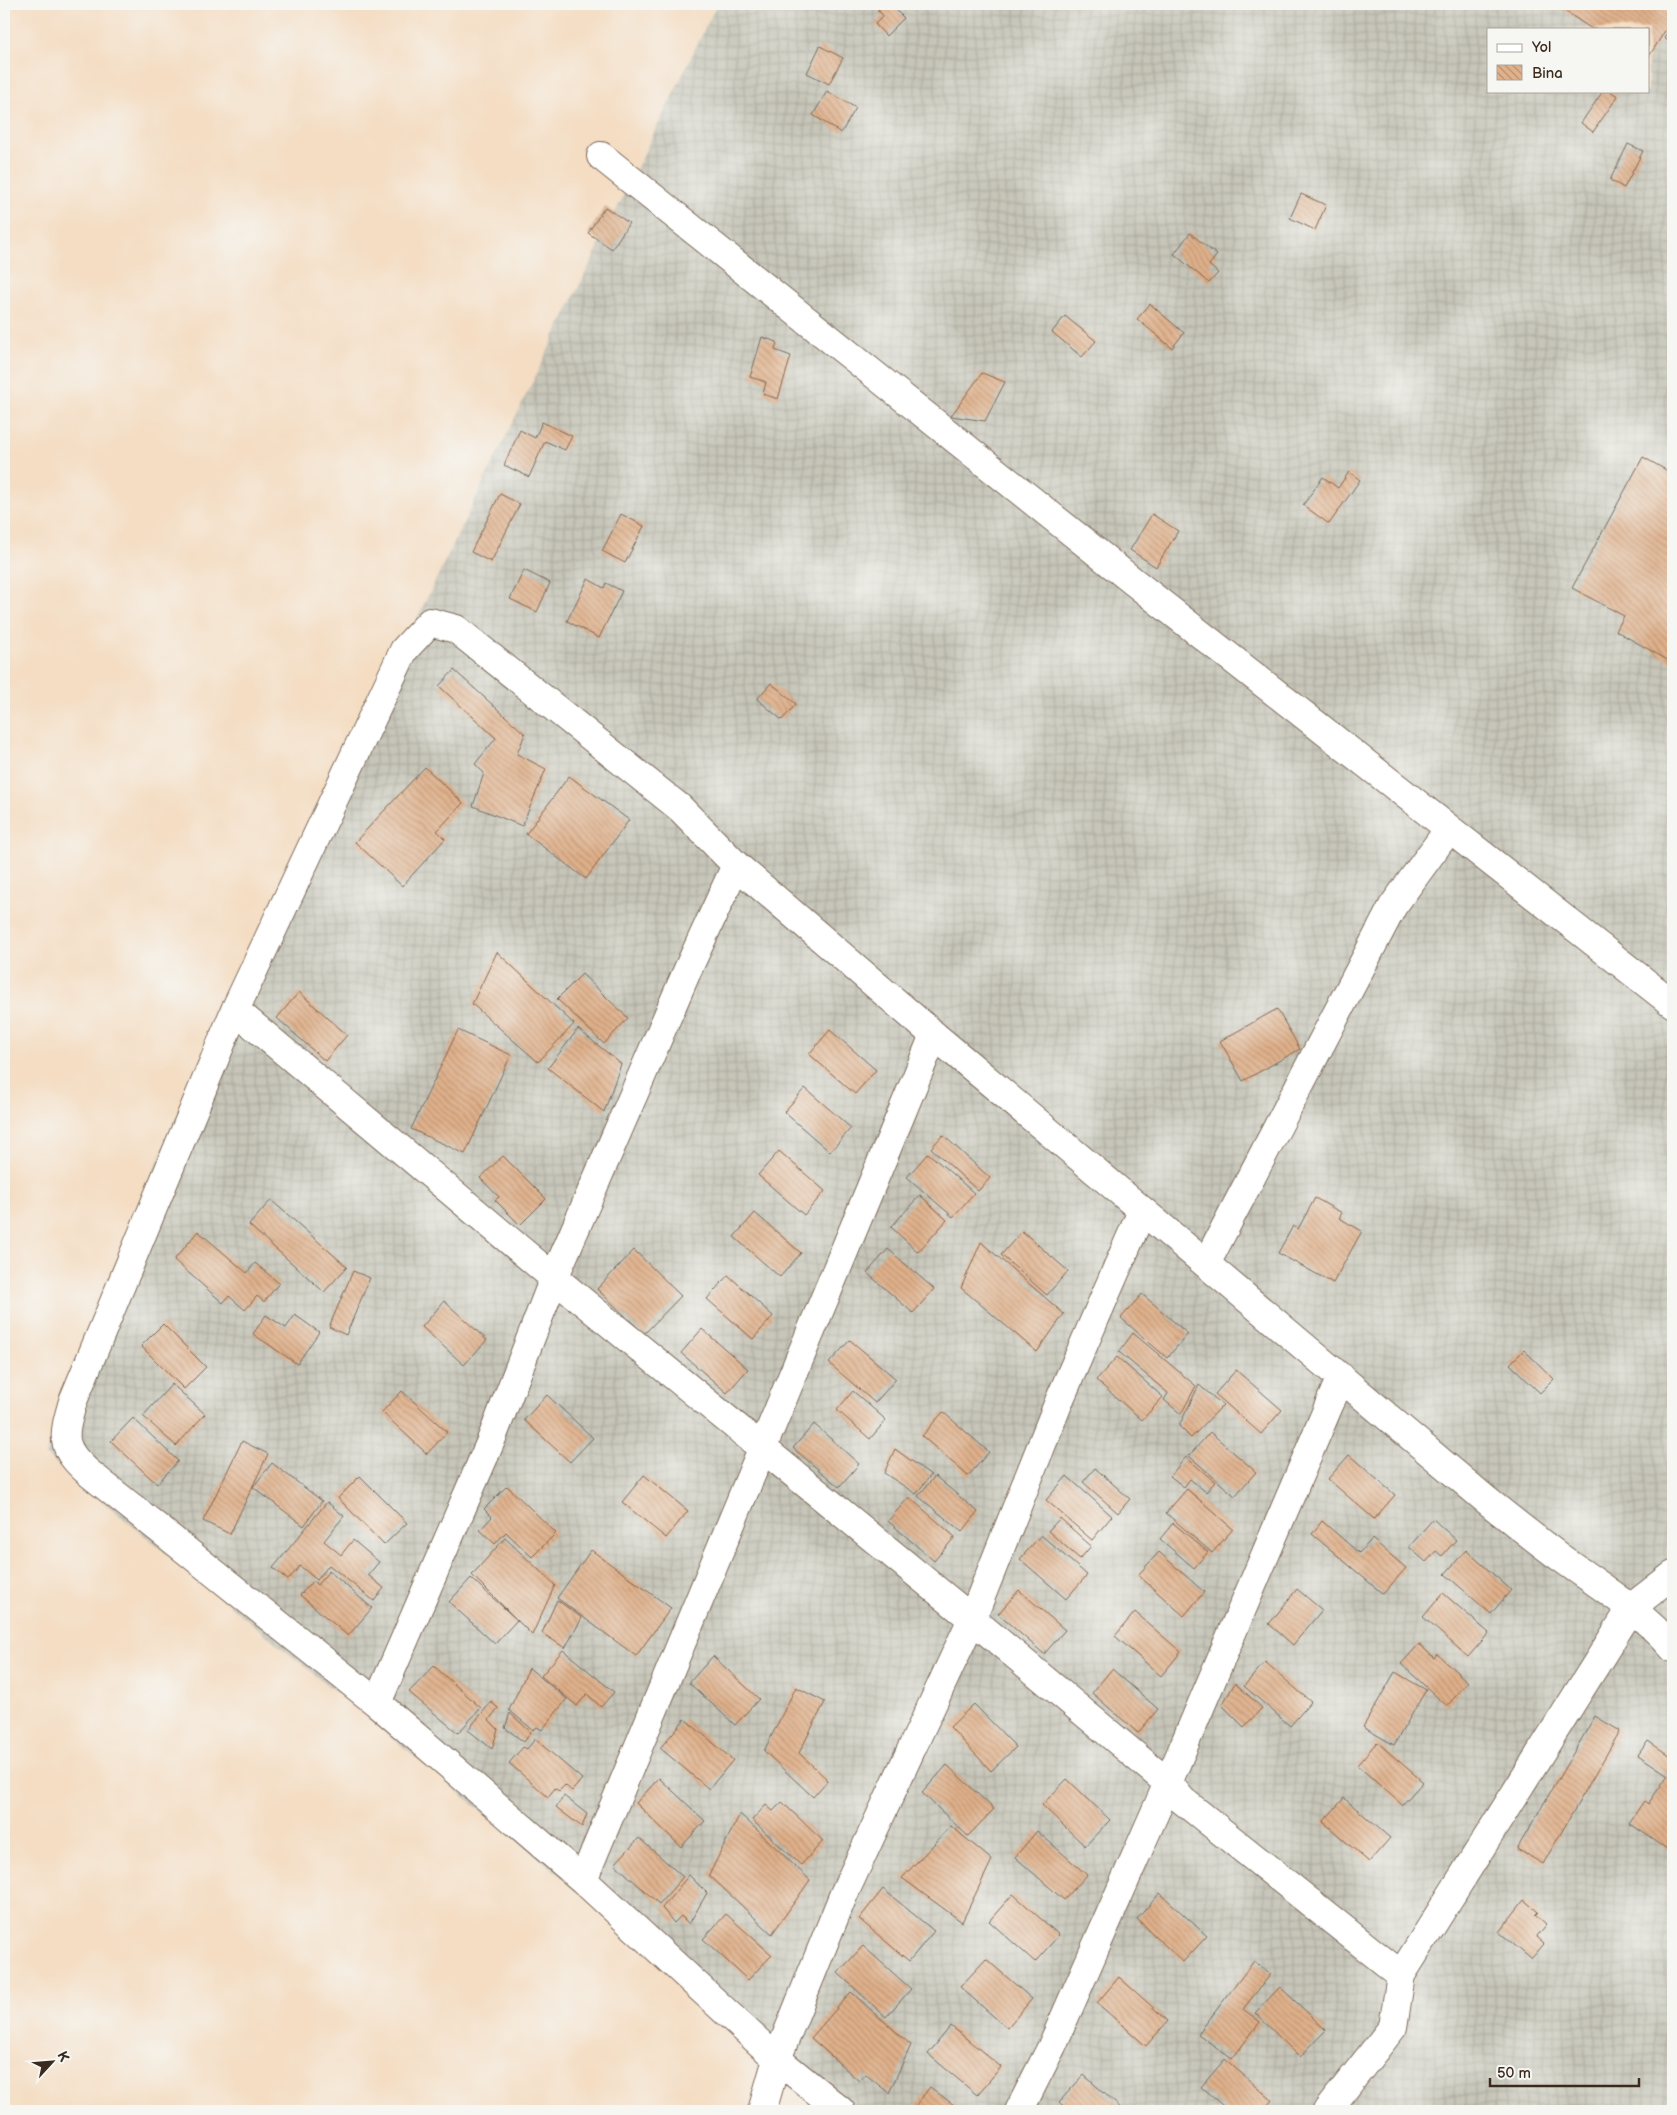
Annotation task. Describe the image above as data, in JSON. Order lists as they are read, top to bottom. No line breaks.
{"legend":["Yol","Bina"],"scale_bar":"50 m","north":"top right"}
